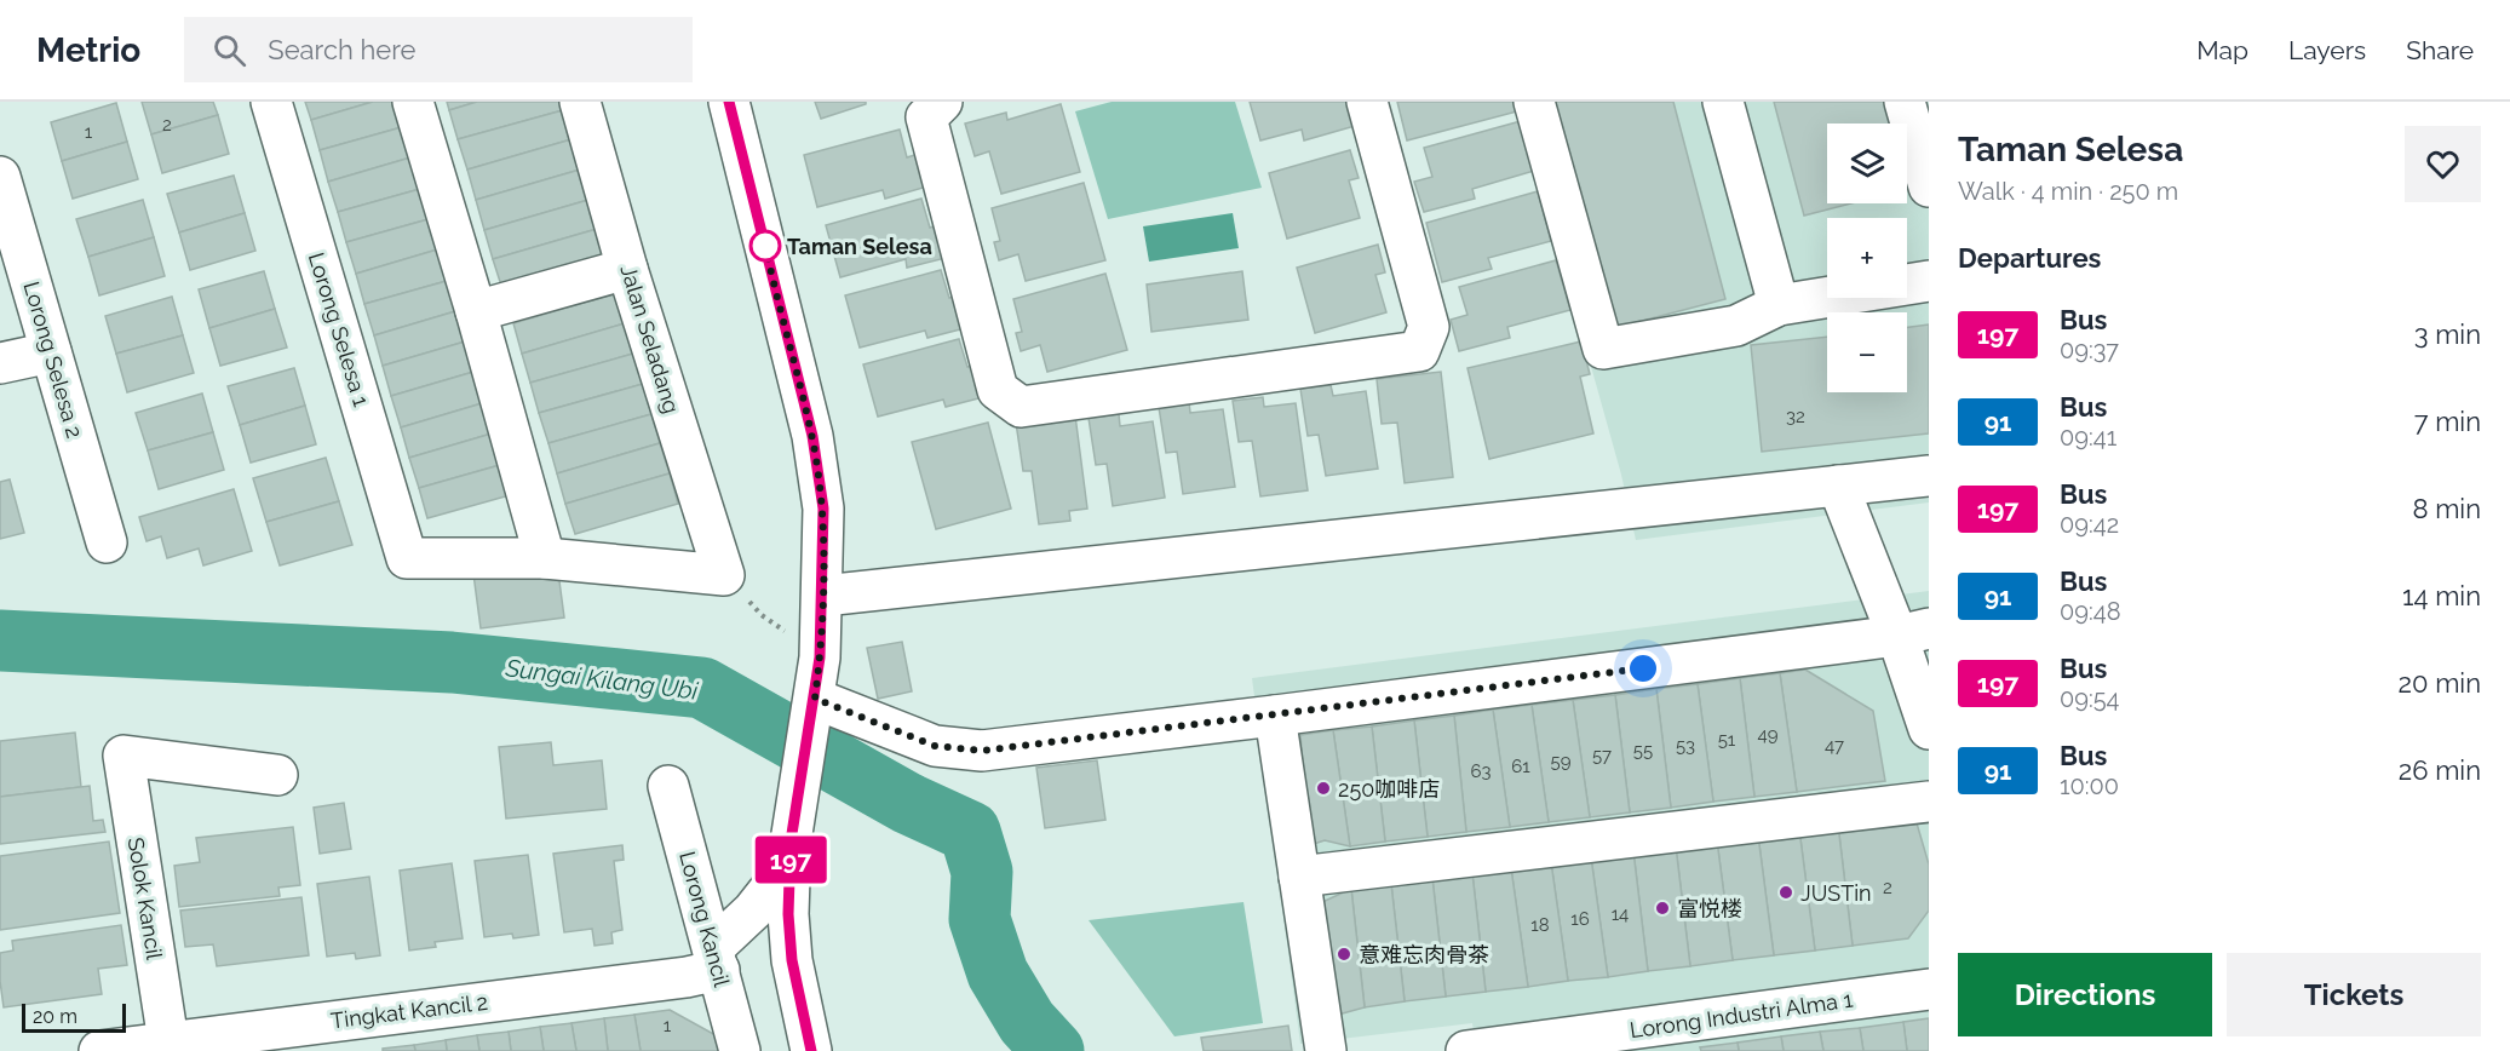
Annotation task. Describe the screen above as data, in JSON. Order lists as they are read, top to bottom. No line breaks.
{"streets":{"street":["Lorong Selesa 1","Jalan Seladang","Lorong Selesa 2","Solok Kancil","Lorong Kancil","Tingkat Kancil 2","Lorong Industri Alma 1"]},"crossings":[["Solok Kancil","Tingkat Kancil 2"],["Lorong Kancil","Tingkat Kancil 2"]],"water":["Sungai Kilang Ubi"],"places":["Taman Selesa","250咖啡店","JUSTin","富悦楼","意难忘肉骨茶"],"lines":["bus line 197"],"house_numbers":["2","1","32","49","51","53","47","55","57","59","61","63","2","14","16","18","1"],"scale_bar":"20 m","page":{"header":"Metrio","search":"Search here","nav":["Map","Layers","Share"],"on_map":"197","heading":[["Taman Selesa","Walk · 4 min · 250 m"],"Departures"],"map_buttons":["+","−"],"list":[{"mark":"197","name":"Bus","note":"09:37","value":"3 min"},{"mark":"91","name":"Bus","note":"09:41","value":"7 min"},{"mark":"197","name":"Bus","note":"09:42","value":"8 min"},{"mark":"91","name":"Bus","note":"09:48","value":"14 min"},{"mark":"197","name":"Bus","note":"09:54","value":"20 min"},{"mark":"91","name":"Bus","note":"10:00","value":"26 min"}],"buttons":["Directions","Tickets"],"scale":"20 m"}}
